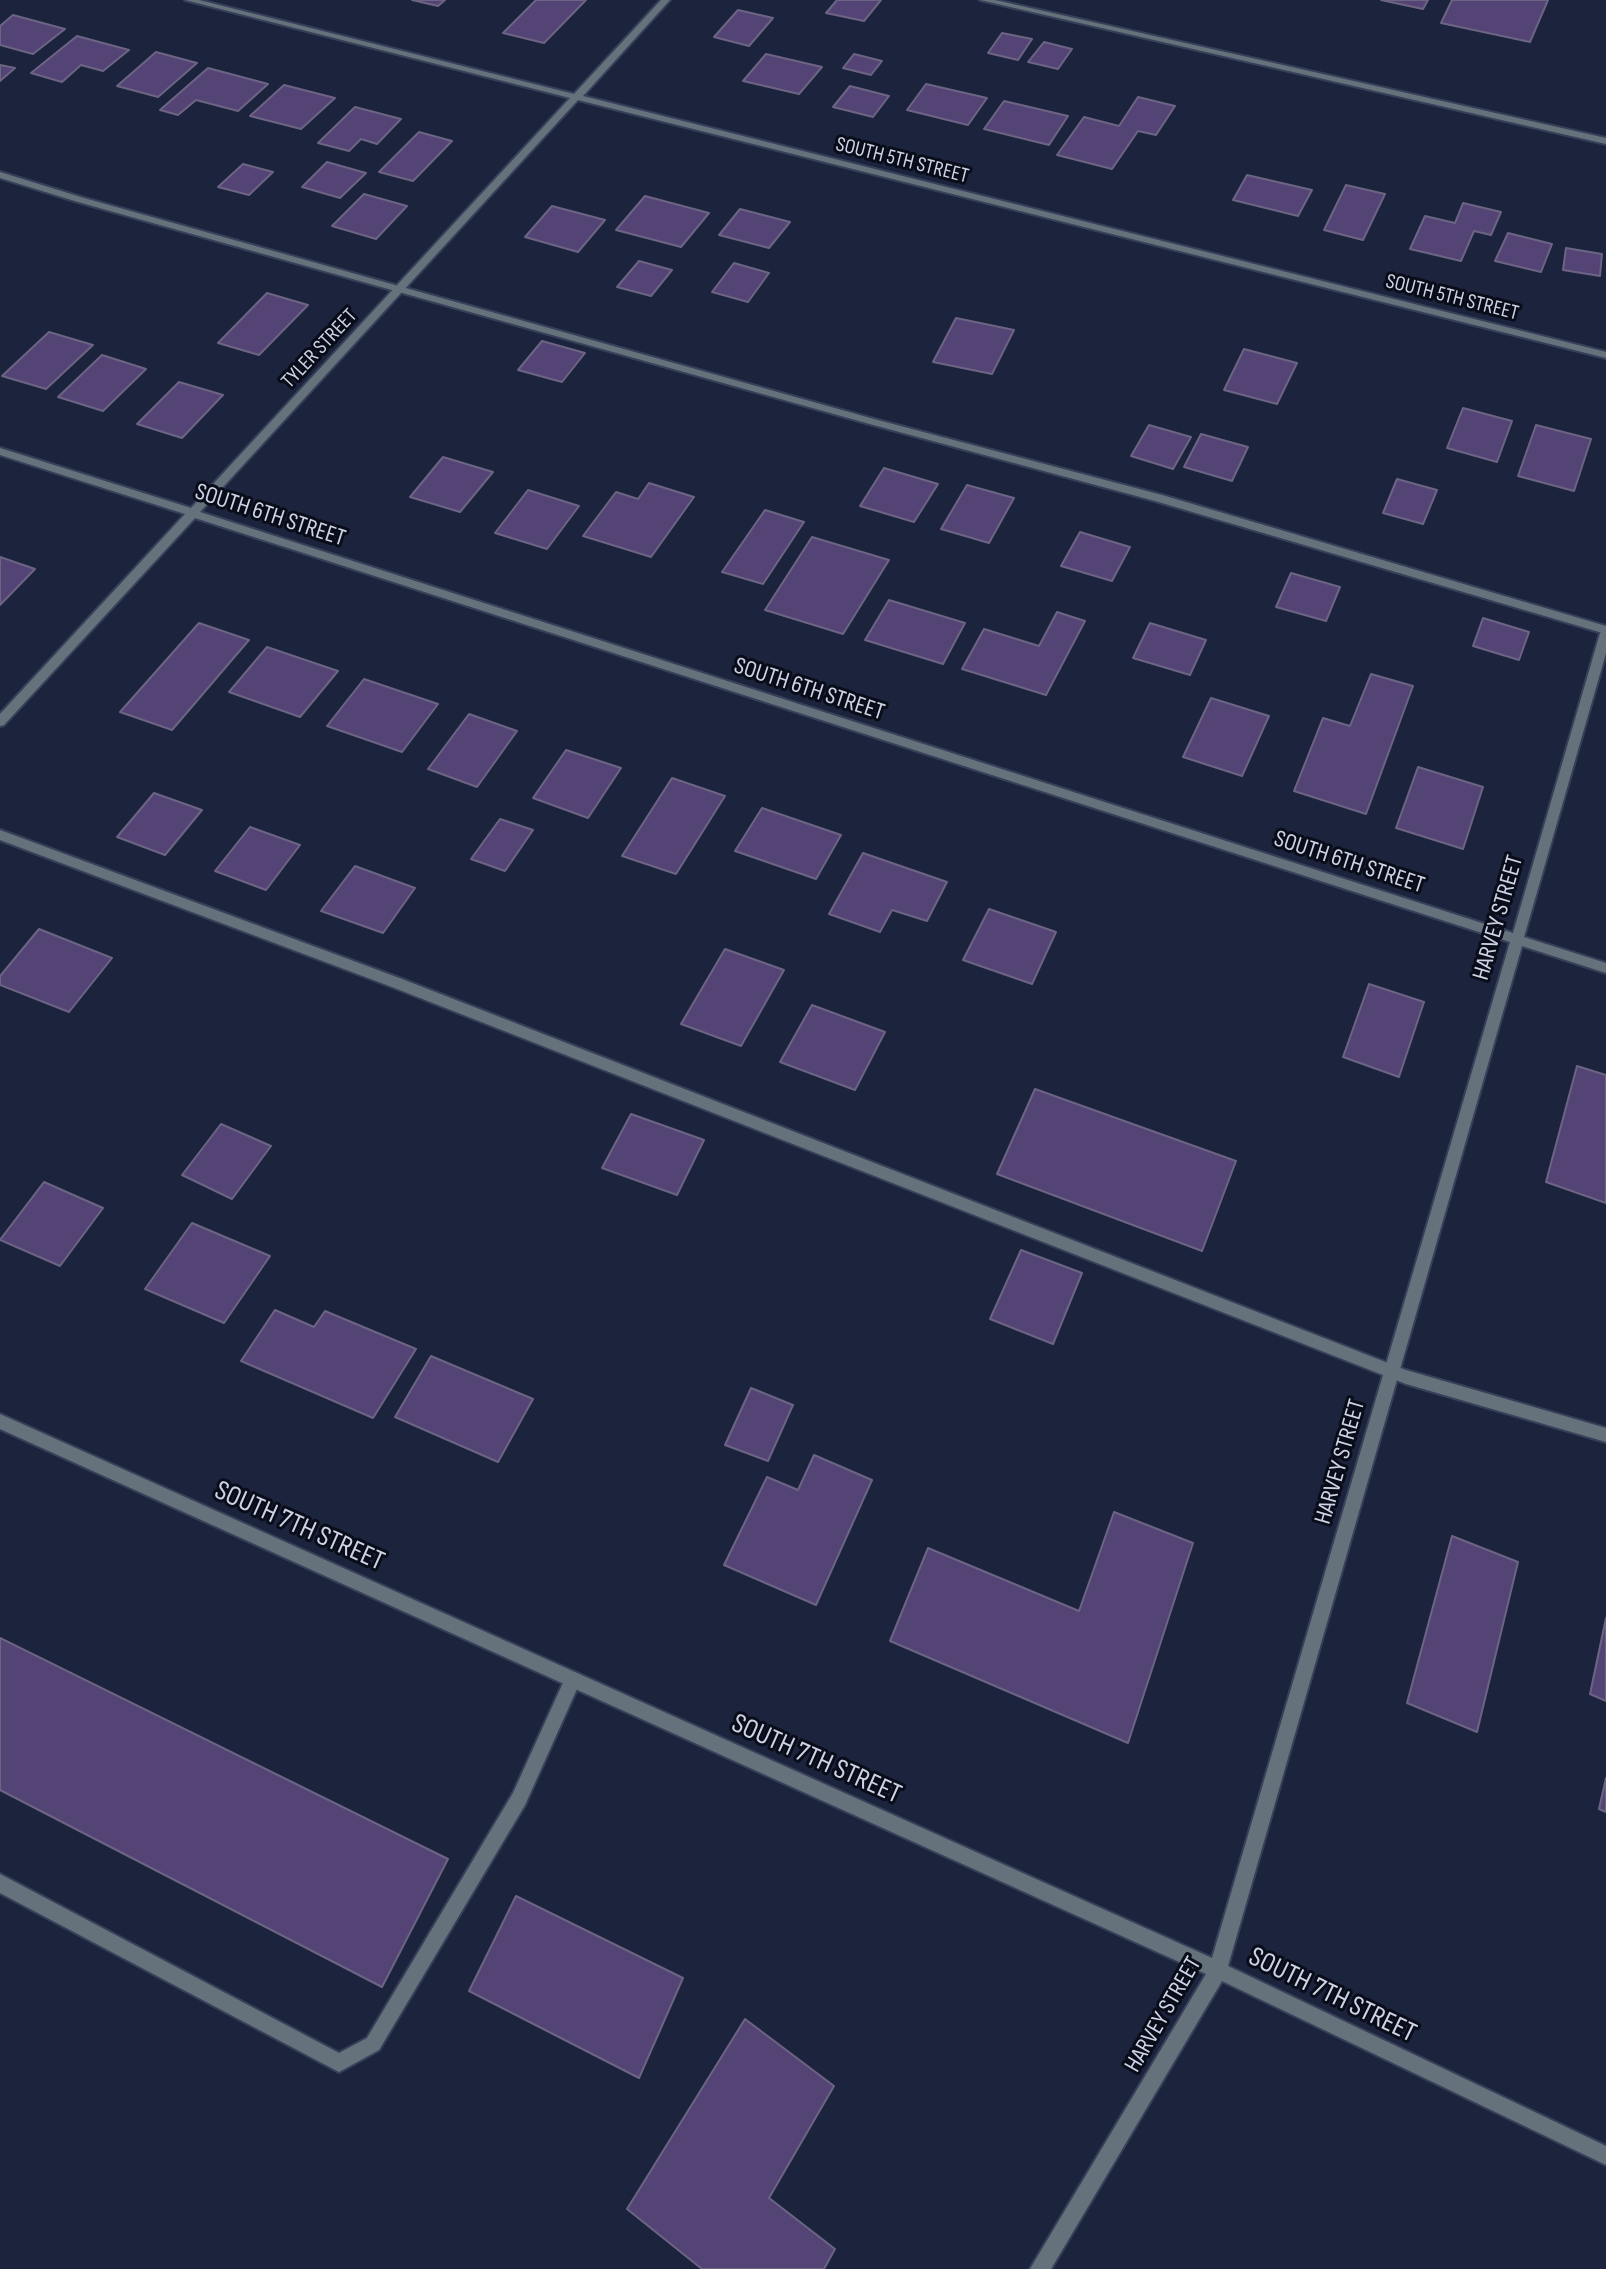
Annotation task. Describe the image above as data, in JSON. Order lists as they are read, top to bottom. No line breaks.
{"streets":{"street":["SOUTH 5TH STREET","TYLER STREET","SOUTH 6TH STREET","HARVEY STREET","SOUTH 7TH STREET"]},"crossings":[["SOUTH 5TH STREET","TYLER STREET"],["TYLER STREET","SOUTH 6TH STREET"],["SOUTH 6TH STREET","HARVEY STREET"],["HARVEY STREET","SOUTH 7TH STREET"]]}
